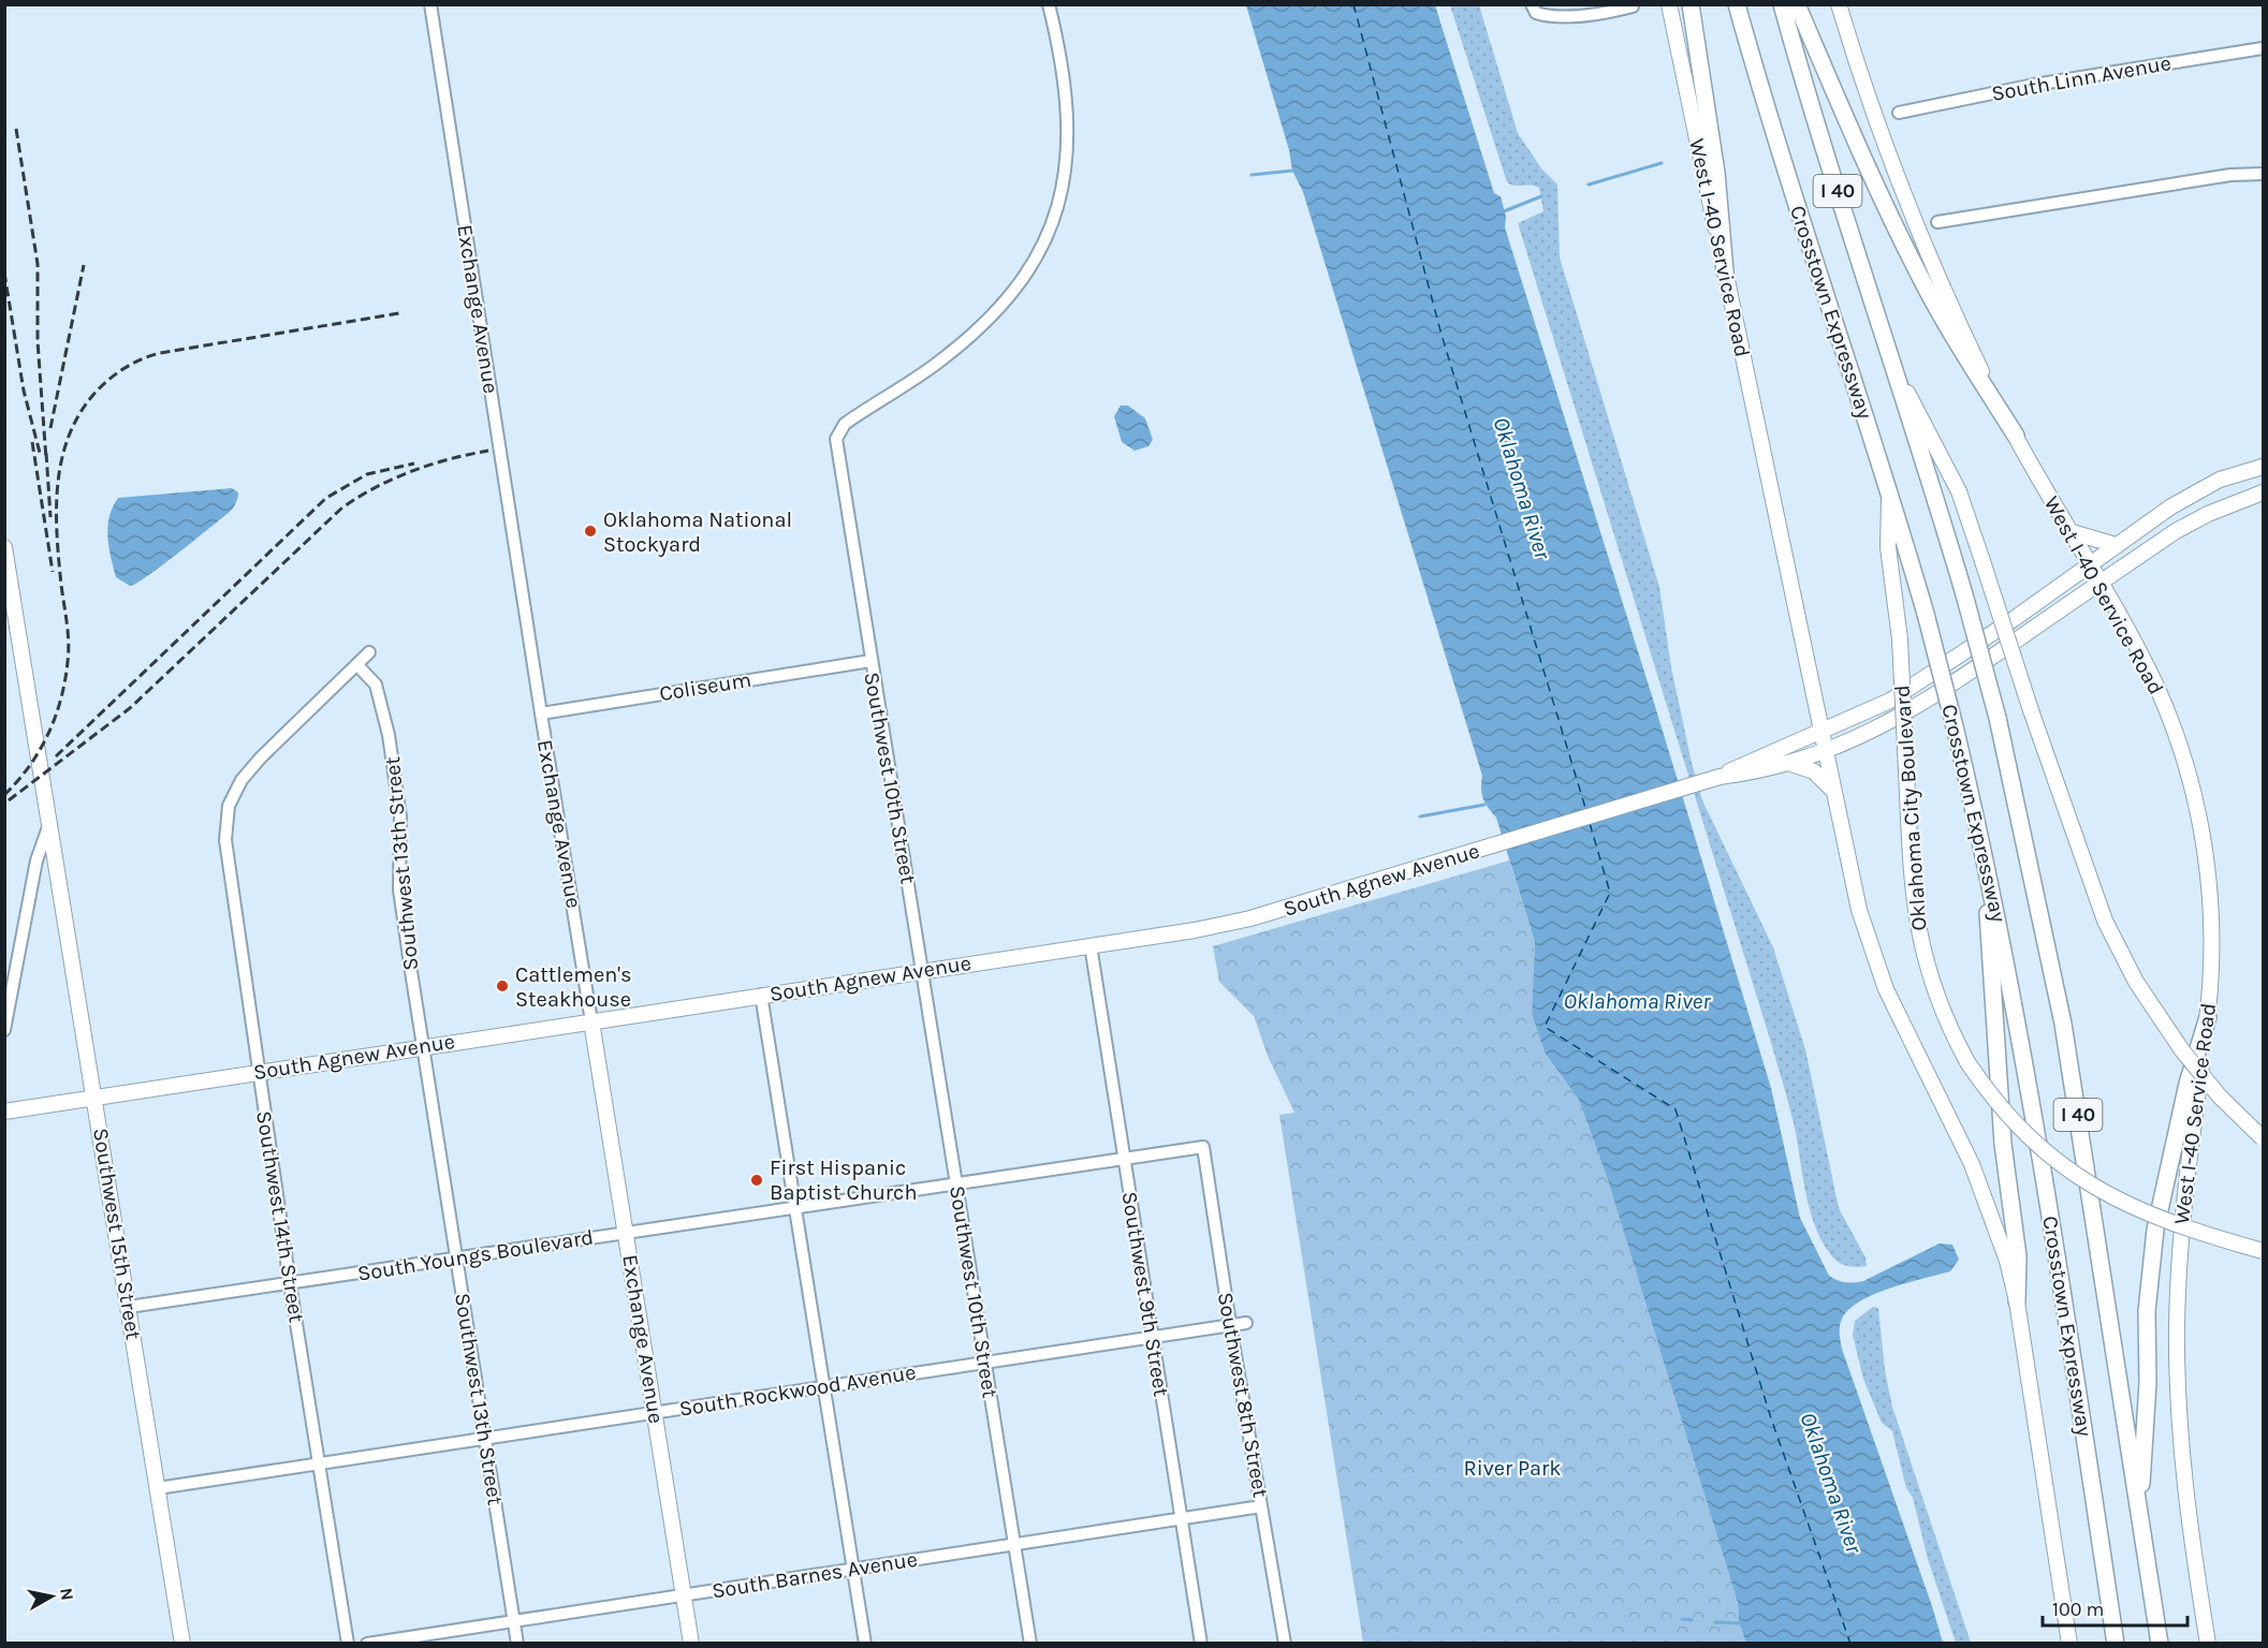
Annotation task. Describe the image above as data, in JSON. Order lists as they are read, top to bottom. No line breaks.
{"streets":{"highway":["I 40","Crosstown Expressway"],"main road":["West I-40 Service Road","Exchange Avenue","Oklahoma City Boulevard","South Agnew Avenue","Southwest 15th Street"],"street":["South Linn Avenue","Coliseum","Southwest 10th Street","Southwest 13th Street","Southwest 14th Street","South Youngs Boulevard","Southwest 9th Street","South Rockwood Avenue","Southwest 8th Street","South Barnes Avenue"]},"crossings":[["West I-40 Service Road","South Agnew Avenue"],["Exchange Avenue","Coliseum"],["Exchange Avenue","South Agnew Avenue"],["Exchange Avenue","South Youngs Boulevard"],["Exchange Avenue","South Rockwood Avenue"],["Exchange Avenue","South Barnes Avenue"],["Crosstown Expressway","Oklahoma City Boulevard"],["Coliseum","Southwest 10th Street"],["Southwest 10th Street","South Agnew Avenue"],["Southwest 10th Street","South Youngs Boulevard"],["Southwest 10th Street","South Rockwood Avenue"],["Southwest 10th Street","South Barnes Avenue"],["Southwest 13th Street","South Agnew Avenue"],["Southwest 13th Street","Southwest 14th Street"],["Southwest 13th Street","South Youngs Boulevard"],["Southwest 13th Street","South Rockwood Avenue"],["Southwest 13th Street","South Barnes Avenue"],["South Agnew Avenue","Southwest 14th Street"],["South Agnew Avenue","Southwest 15th Street"],["South Agnew Avenue","Southwest 9th Street"],["Southwest 14th Street","South Youngs Boulevard"],["Southwest 14th Street","South Rockwood Avenue"],["Southwest 15th Street","South Youngs Boulevard"],["Southwest 15th Street","South Rockwood Avenue"],["South Youngs Boulevard","Southwest 9th Street"],["South Youngs Boulevard","Southwest 8th Street"],["Southwest 9th Street","South Rockwood Avenue"],["Southwest 9th Street","South Barnes Avenue"],["South Rockwood Avenue","Southwest 8th Street"],["Southwest 8th Street","South Barnes Avenue"]],"water":["Oklahoma River"],"parks":["River Park"],"places":["Oklahoma National Stockyard","Cattlemen's Steakhouse","First Hispanic Baptist Church"],"scale_bar":"100 m","north":"right"}
